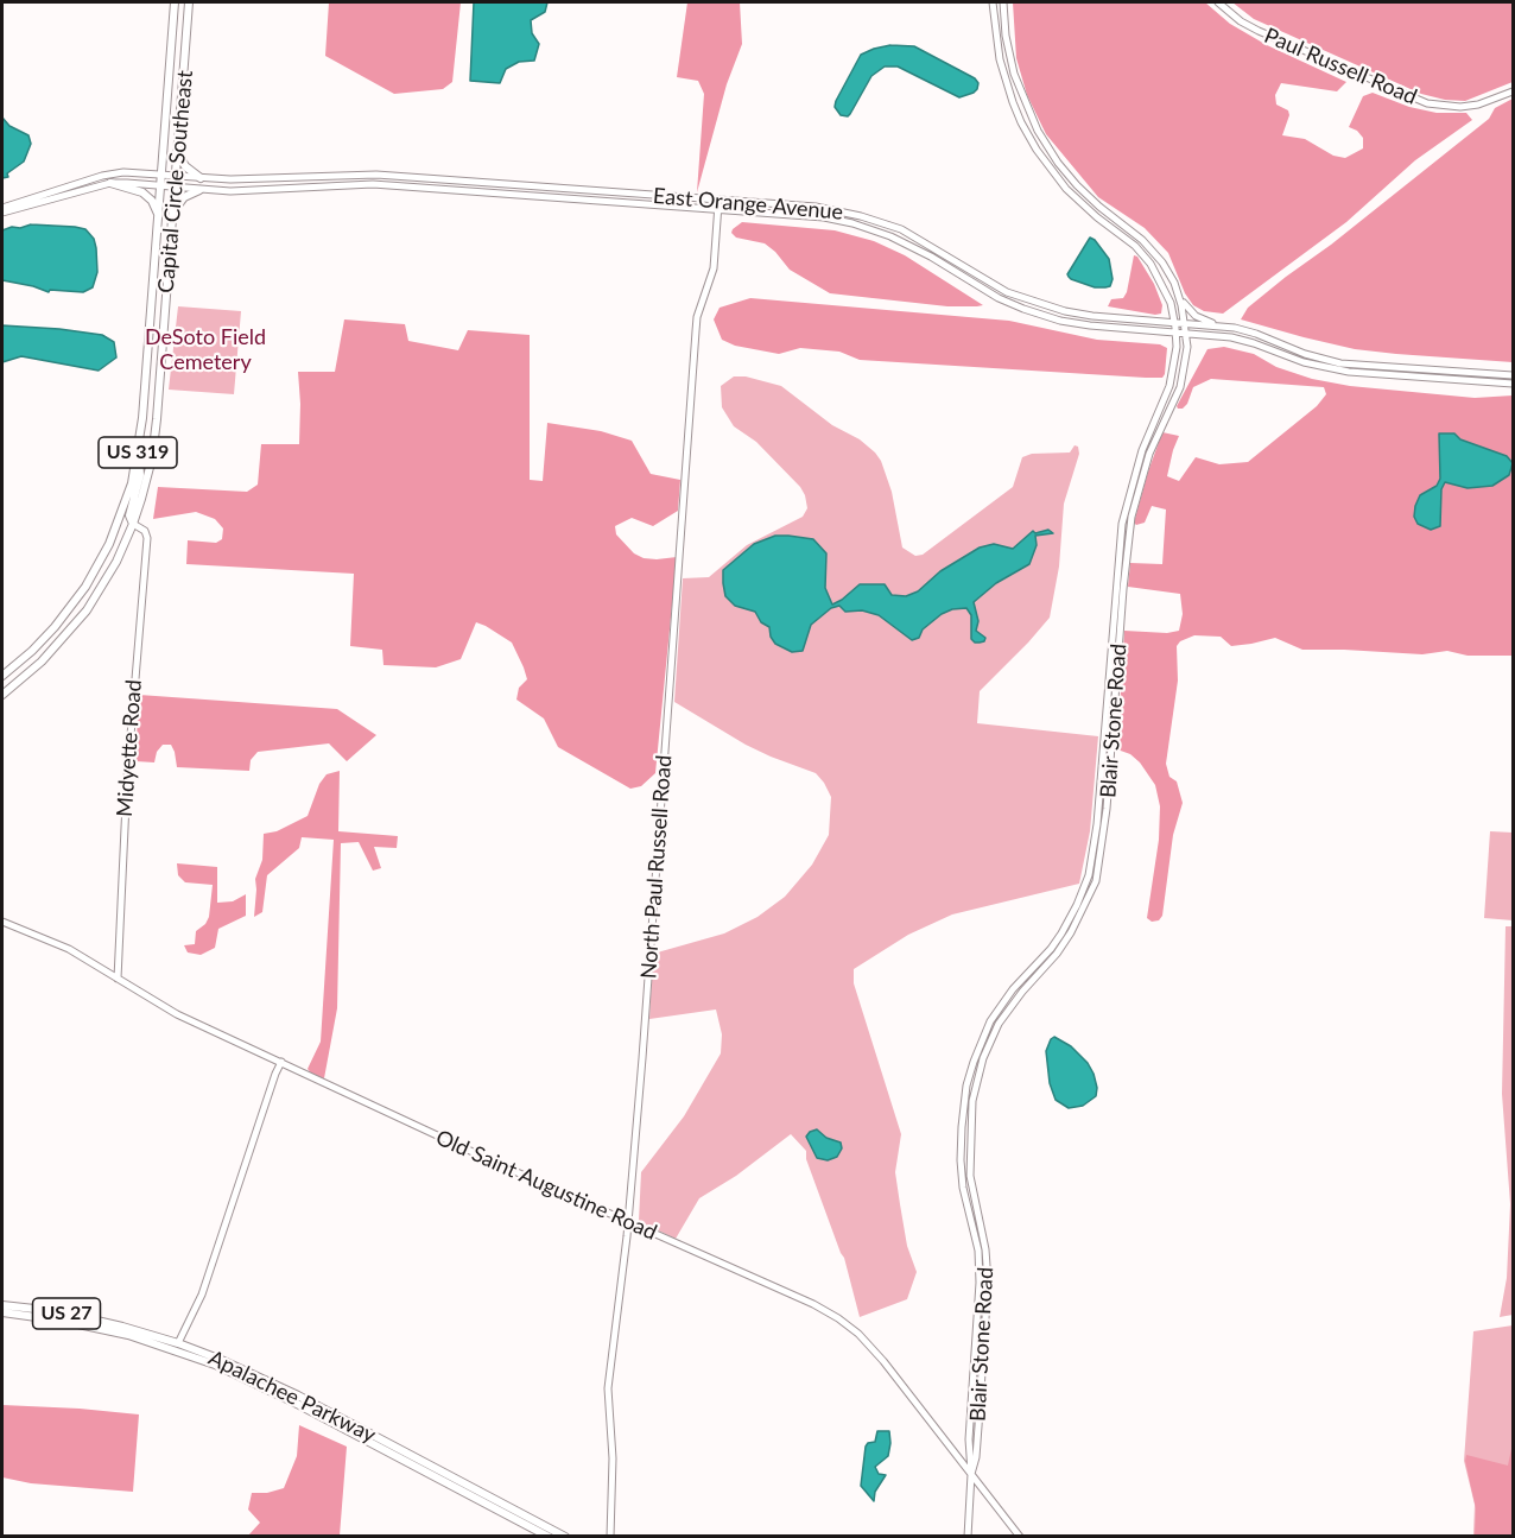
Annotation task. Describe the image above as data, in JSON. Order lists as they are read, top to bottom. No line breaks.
{"streets":{"main road":["Capital Circle Southeast","US 319","US 27","Apalachee Parkway"],"street":["Paul Russell Road","East Orange Avenue","Blair Stone Road","Midyette Road","North Paul Russell Road","Old Saint Augustine Road"]},"crossings":[["Capital Circle Southeast","East Orange Avenue"],["Capital Circle Southeast","Midyette Road"],["East Orange Avenue","Blair Stone Road"],["East Orange Avenue","North Paul Russell Road"],["Blair Stone Road","Old Saint Augustine Road"],["Midyette Road","Old Saint Augustine Road"],["North Paul Russell Road","Old Saint Augustine Road"]],"parks":["DeSoto Field Cemetery"]}
